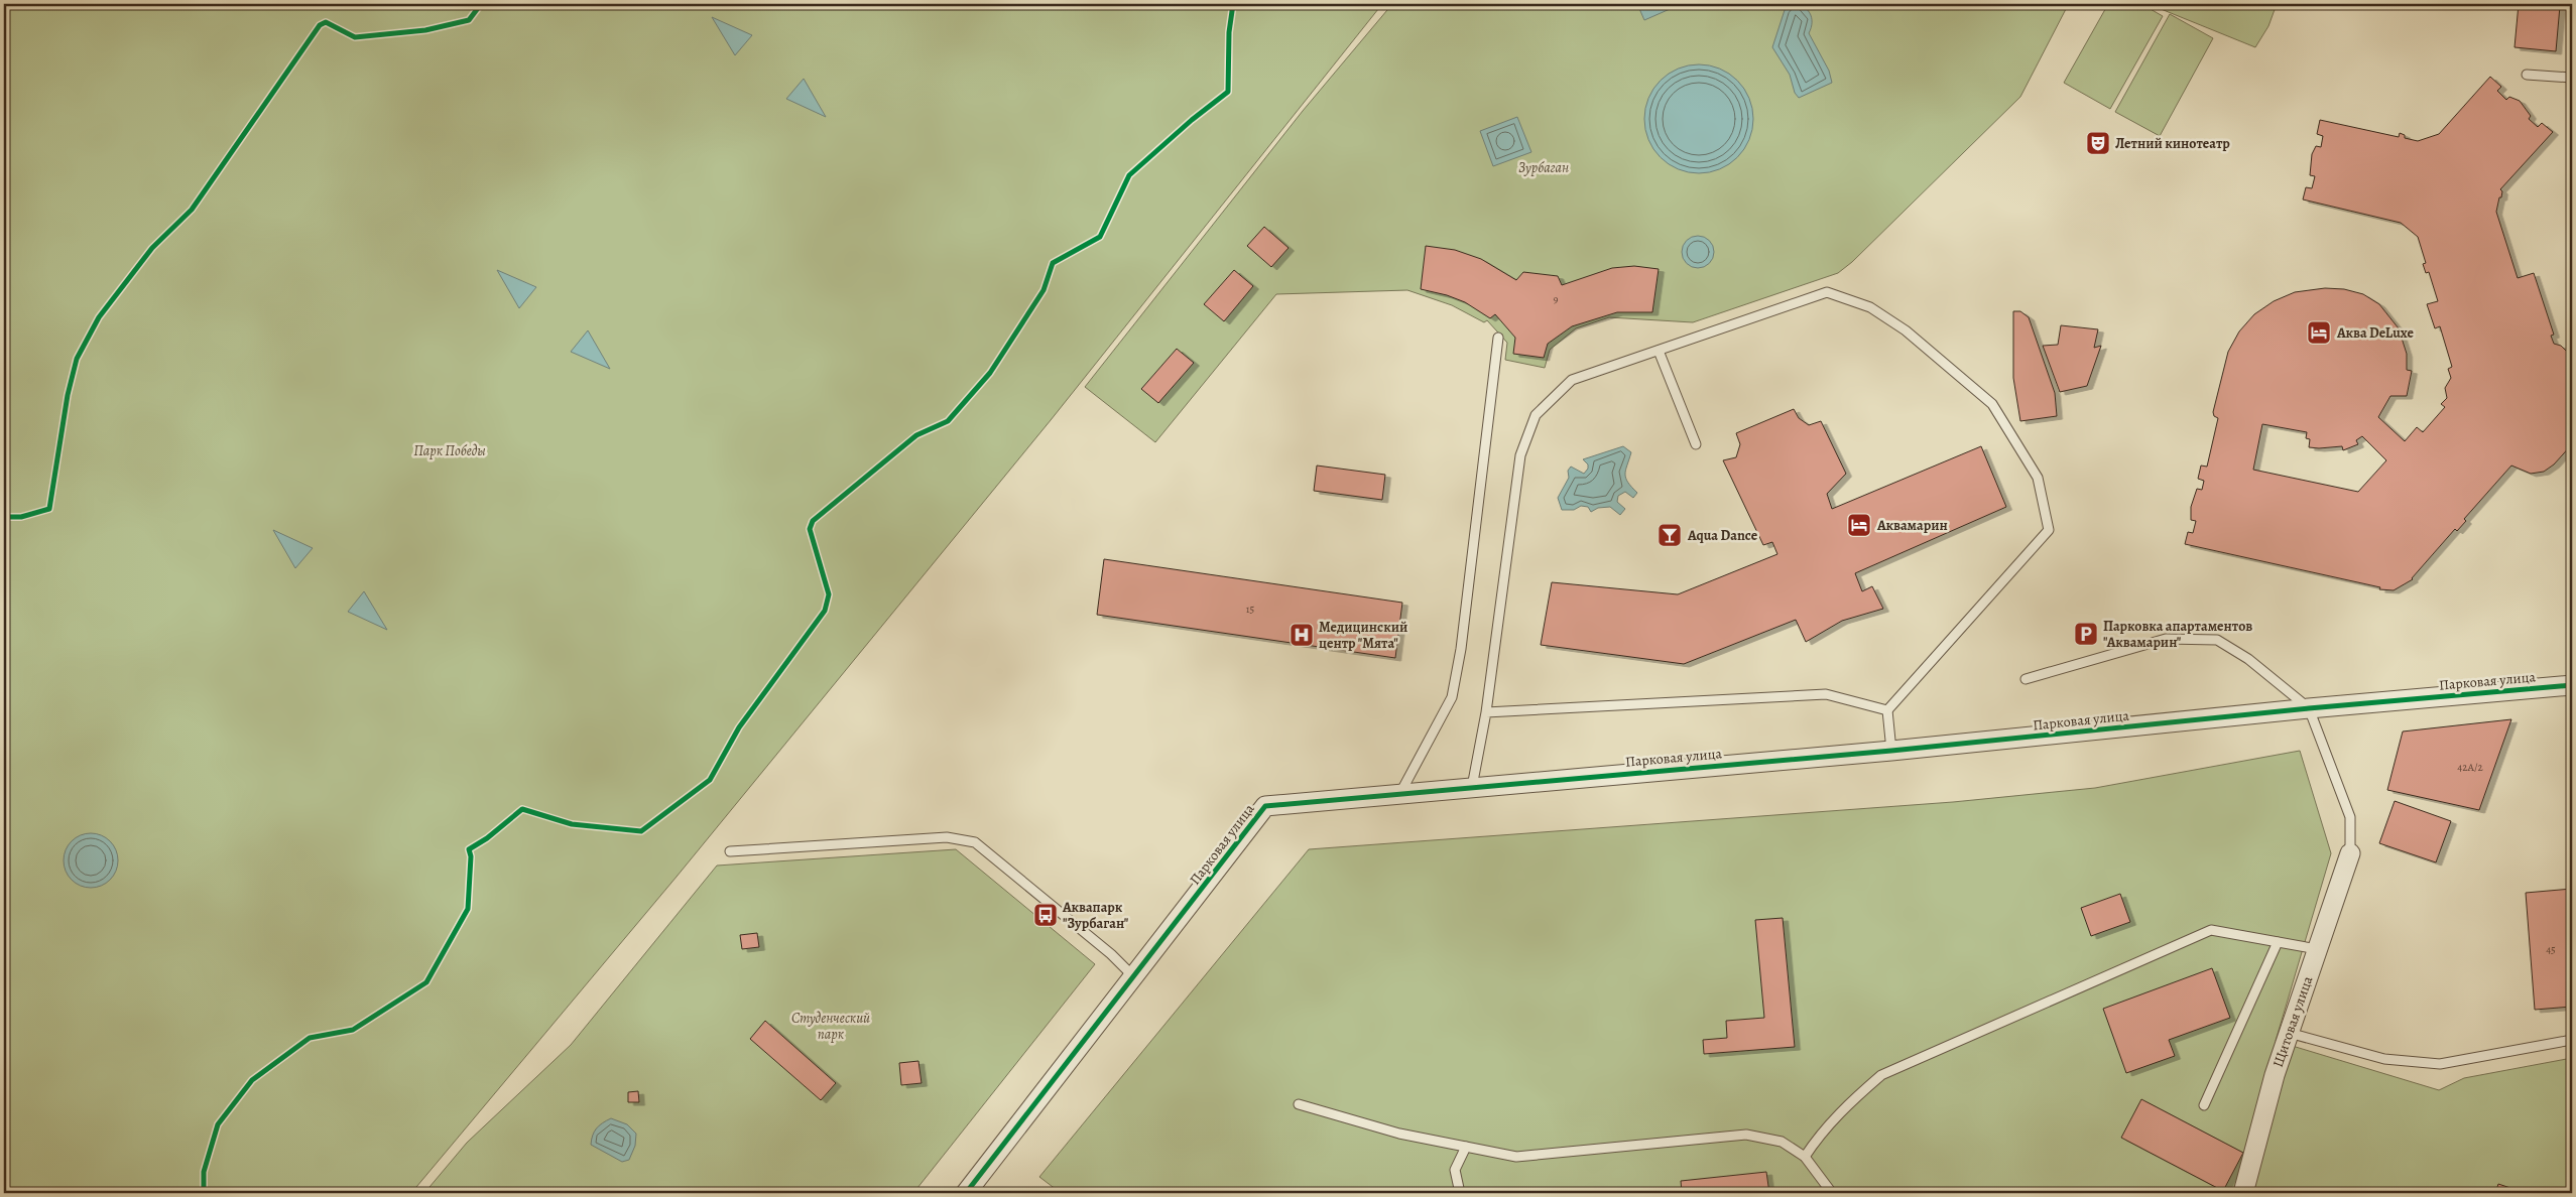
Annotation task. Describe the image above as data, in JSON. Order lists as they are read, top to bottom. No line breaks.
{"streets":{"street":["Парковая улица","Щитовая улица"]},"parks":["Зурбаган","Парк Победы","Студенческий парк"],"places":{"theatre":["Летний кинотеатр"],"hotel":["Аква DeLuxe","Аквамарин"],"bar":["Aqua Dance"],"parking":["Парковка апартаментов \"Аквамарин\""],"hospital":["Медицинский центр \"Мята\""],"bus stop":["Аквапарк \"Зурбаган\""]},"house_numbers":["9","15","42А/2","45"]}
